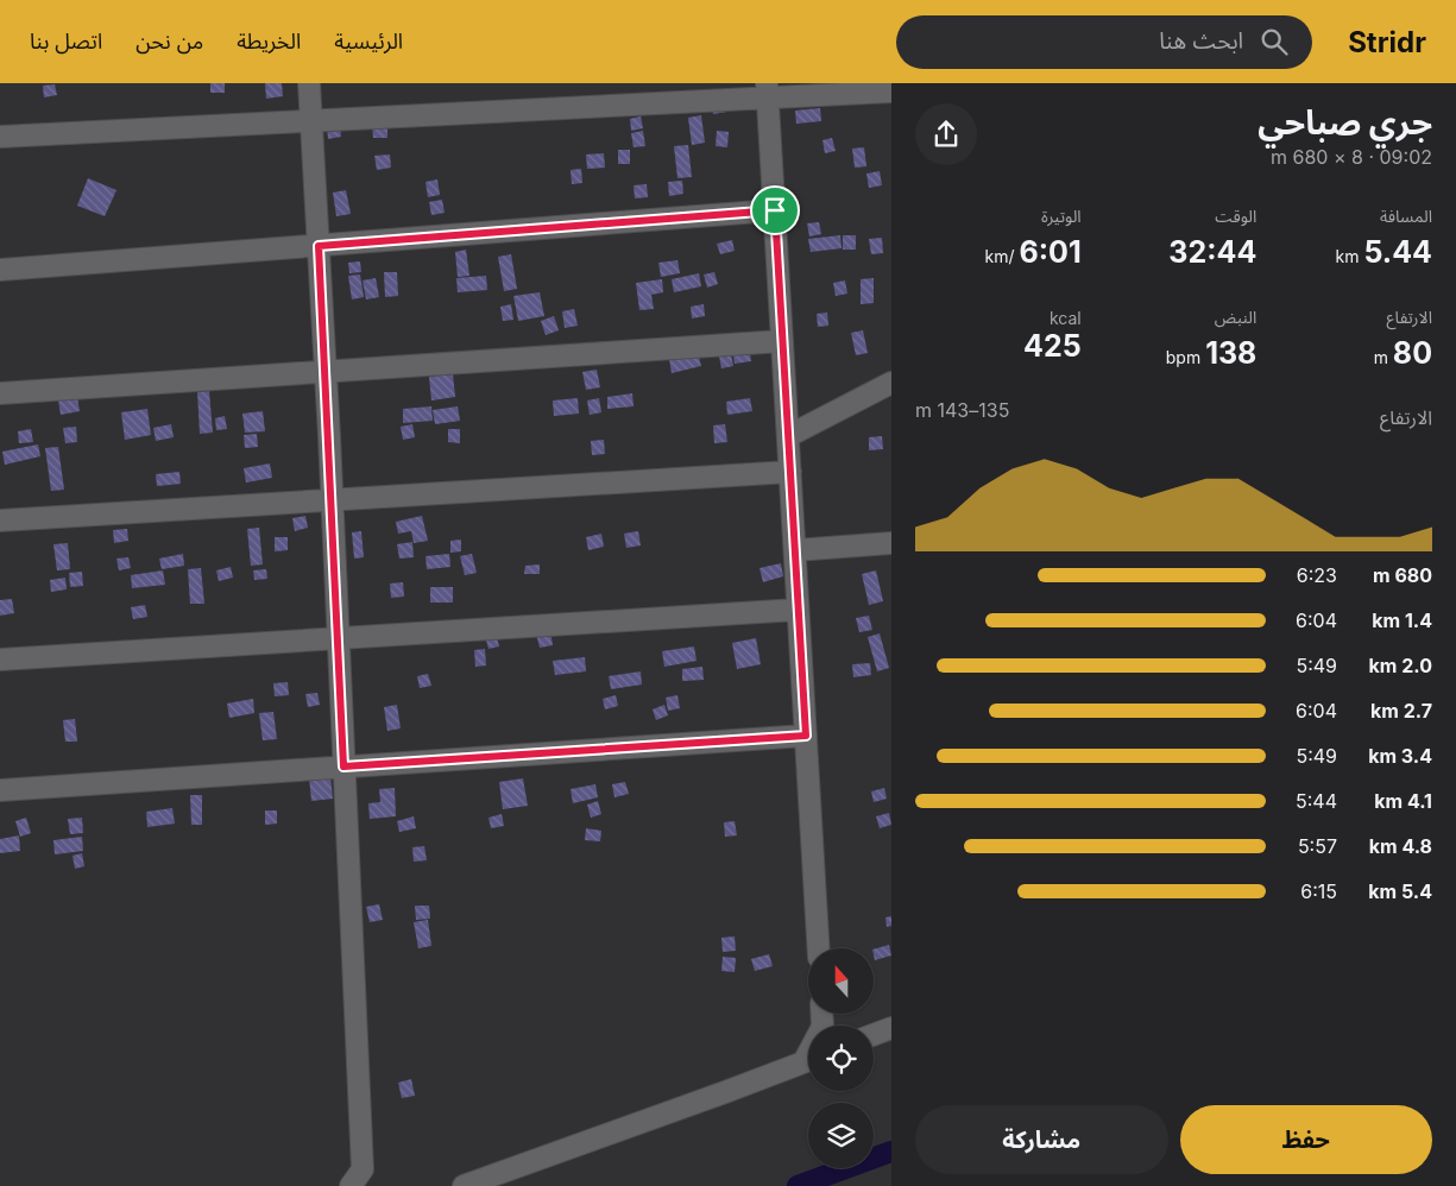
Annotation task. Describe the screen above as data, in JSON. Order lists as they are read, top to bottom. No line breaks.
{"north":"top","page":{"header":"Stridr","search":"ابحث هنا","nav":["الرئيسية","الخريطة","من نحن","اتصل بنا"],"heading":["جري صباحي","09:02 · 8 × 680 m"],"stats":[["المسافة","5.44 km"],["الوقت","32:44"],["الوتيرة","6:01 /km"],["الارتفاع","80 m"],["النبض","138 bpm"],["kcal","425"]],"chart":["الارتفاع","135–143 m"],"list":[{"name":"680 m","note":"6:23"},{"name":"1.4 km","note":"6:04"},{"name":"2.0 km","note":"5:49"},{"name":"2.7 km","note":"6:04"},{"name":"3.4 km","note":"5:49"},{"name":"4.1 km","note":"5:44"},{"name":"4.8 km","note":"5:57"},{"name":"5.4 km","note":"6:15"}],"buttons":["حفظ","مشاركة"]}}
